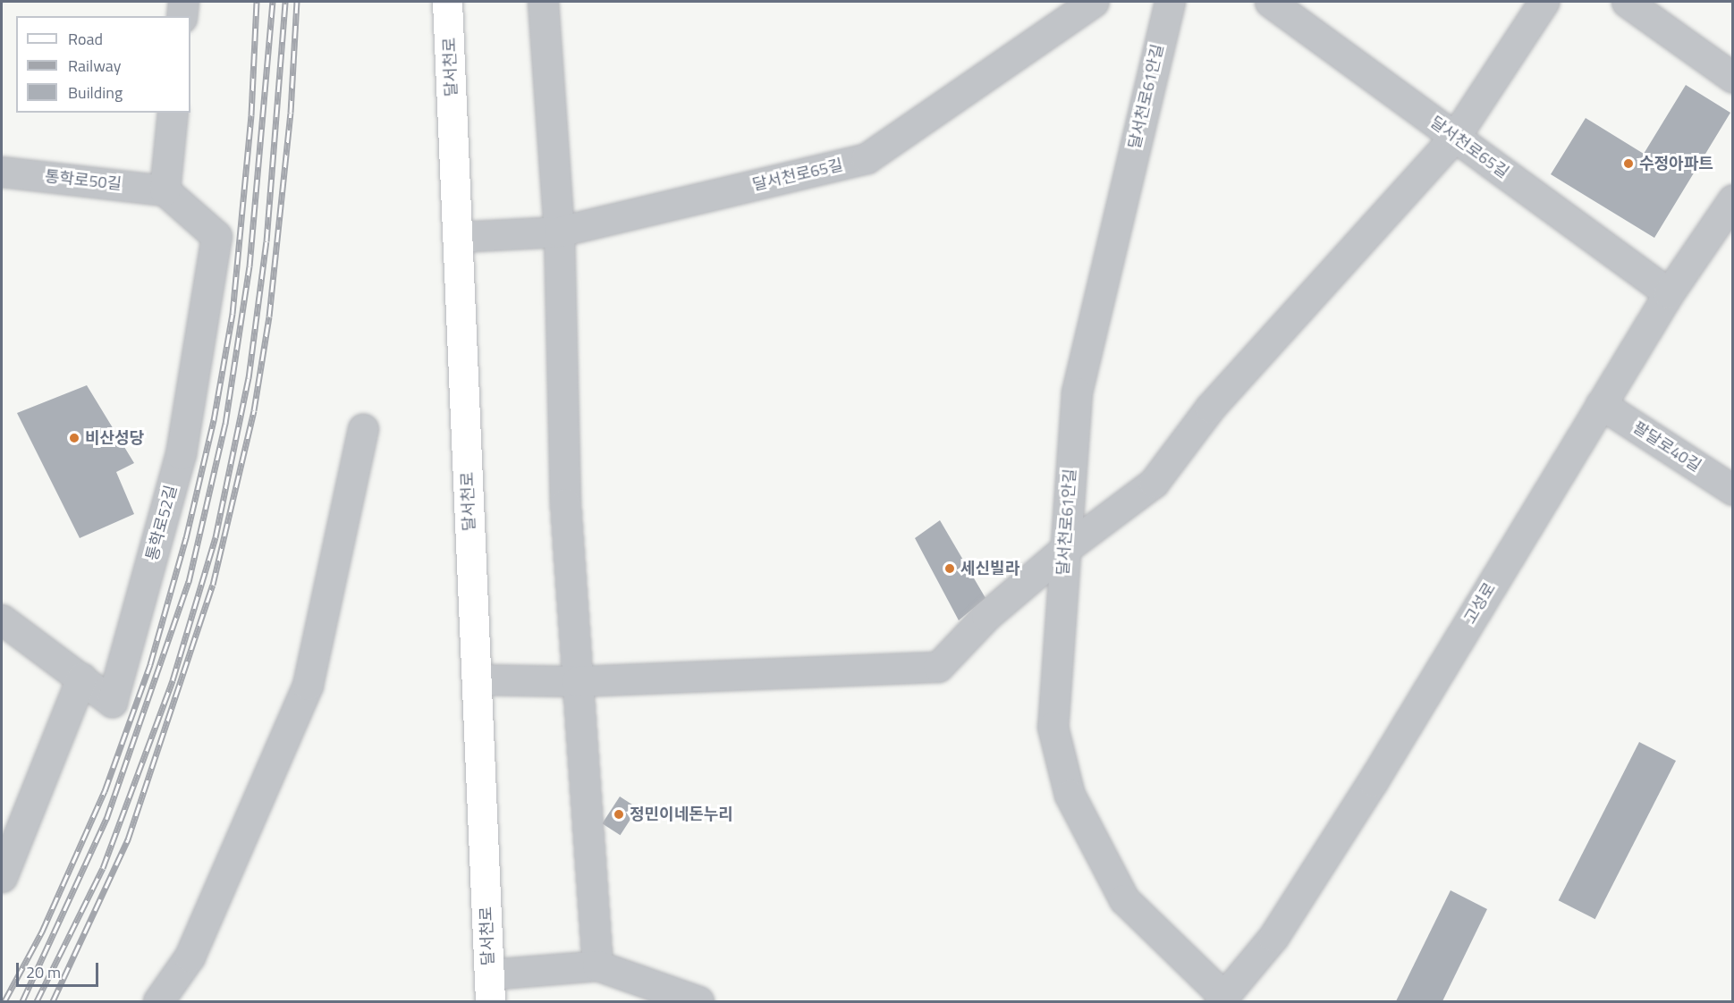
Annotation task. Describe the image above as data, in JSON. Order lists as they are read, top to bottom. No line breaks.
{"streets":{"main road":["달서천로"],"street":["달서천로61안길","달서천로65길","통학로50길","팔달로40길","통학로52길","고성로"]},"crossings":[["달서천로","달서천로65길"],["달서천로61안길","고성로"],["달서천로65길","고성로"],["통학로50길","통학로52길"],["팔달로40길","고성로"]],"places":["수정아파트","비산성당","세신빌라","정민이네돈누리"],"legend":["Road","Railway","Building"],"scale_bar":"20 m"}
